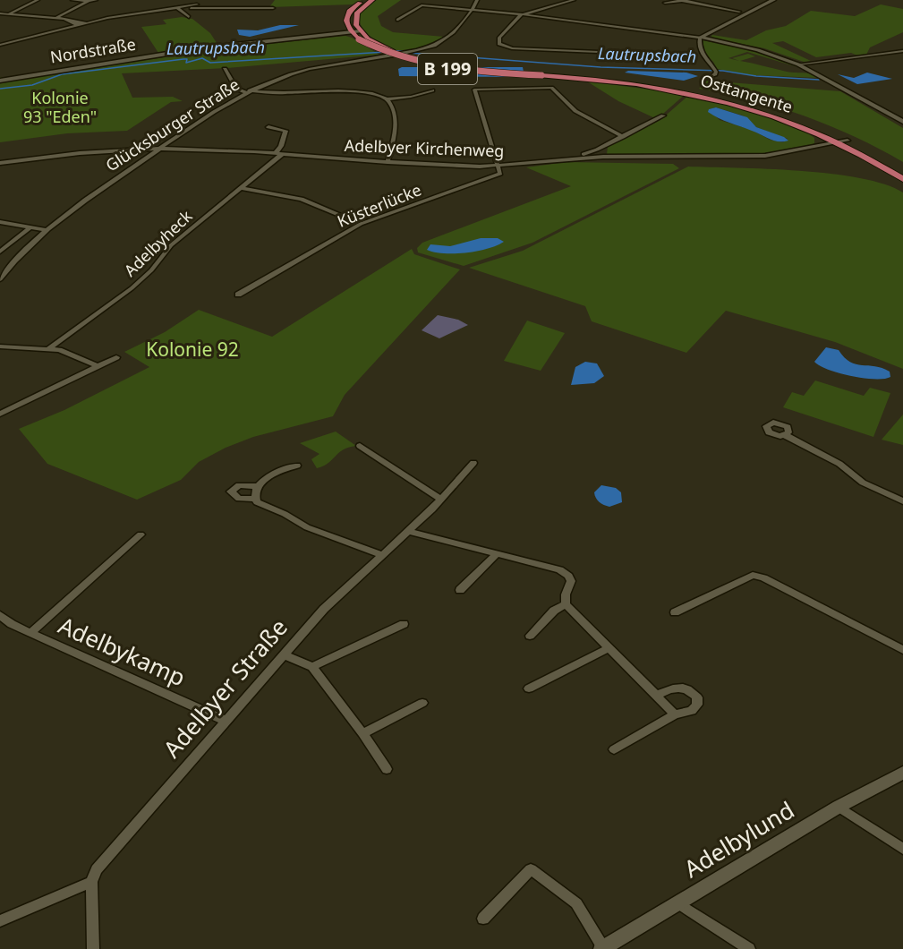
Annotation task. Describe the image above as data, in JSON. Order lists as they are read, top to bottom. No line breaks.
{"streets":{"main road":["B 199","Osttangente"],"street":["Nordstraße","Glücksburger Straße","Adelbyer Kirchenweg","Küsterlücke","Adelbyheck","Adelbykamp","Adelbyer Straße","Adelbylund"]},"crossings":[["Nordstraße","Osttangente"],["Osttangente","Adelbyer Kirchenweg"],["Glücksburger Straße","Adelbyer Kirchenweg"],["Adelbyer Kirchenweg","Küsterlücke"],["Adelbyer Kirchenweg","Adelbyheck"],["Adelbykamp","Adelbyer Straße"]],"water":["Lautrupsbach"],"parks":["Kolonie 93 \"Eden\"","Kolonie 92"]}
